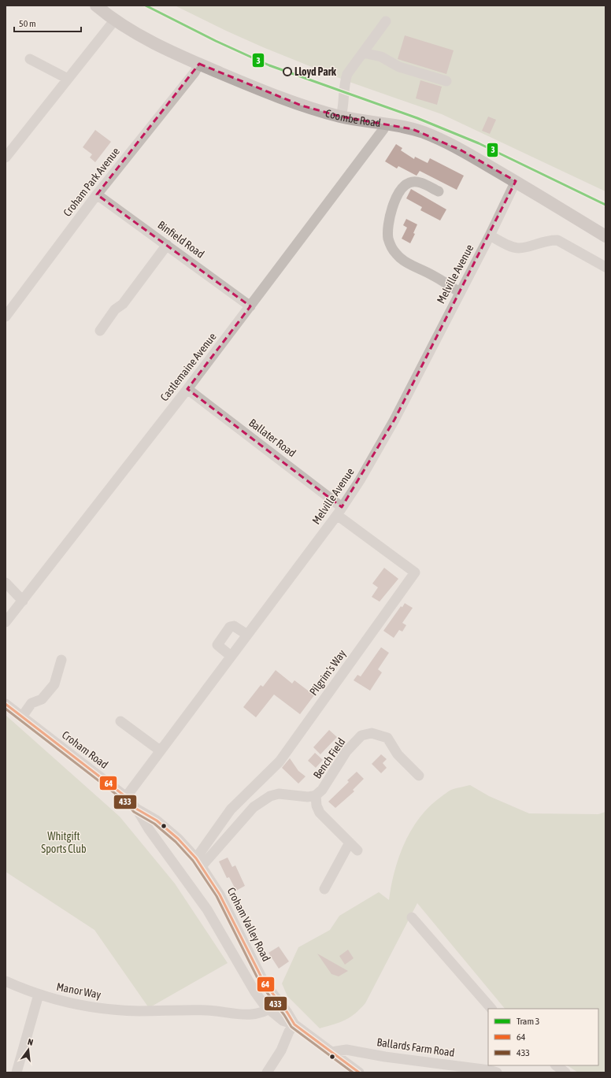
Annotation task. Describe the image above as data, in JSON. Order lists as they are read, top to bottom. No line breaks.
{"streets":{"main road":["Coombe Road"],"street":["Croham Park Avenue","Binfield Road","Melville Avenue","Castlemaine Avenue","Ballater Road","Pilgrim's Way","Croham Road","Bench Field","Croham Valley Road","Manor Way","Ballards Farm Road"]},"crossings":[["Coombe Road","Croham Park Avenue"],["Coombe Road","Melville Avenue"],["Coombe Road","Castlemaine Avenue"],["Croham Park Avenue","Binfield Road"],["Binfield Road","Castlemaine Avenue"],["Melville Avenue","Ballater Road"],["Melville Avenue","Pilgrim's Way"],["Melville Avenue","Croham Road"],["Castlemaine Avenue","Ballater Road"],["Ballater Road","Pilgrim's Way"],["Pilgrim's Way","Bench Field"],["Pilgrim's Way","Croham Valley Road"],["Croham Road","Croham Valley Road"],["Bench Field","Croham Valley Road"],["Croham Valley Road","Manor Way"],["Croham Valley Road","Ballards Farm Road"]],"parks":["Whitgift Sports Club"],"places":["Lloyd Park"],"lines":["tram line 3","transit line 64","transit line 433"],"legend":["Tram 3","64","433"],"scale_bar":"50 m","north":"top"}
